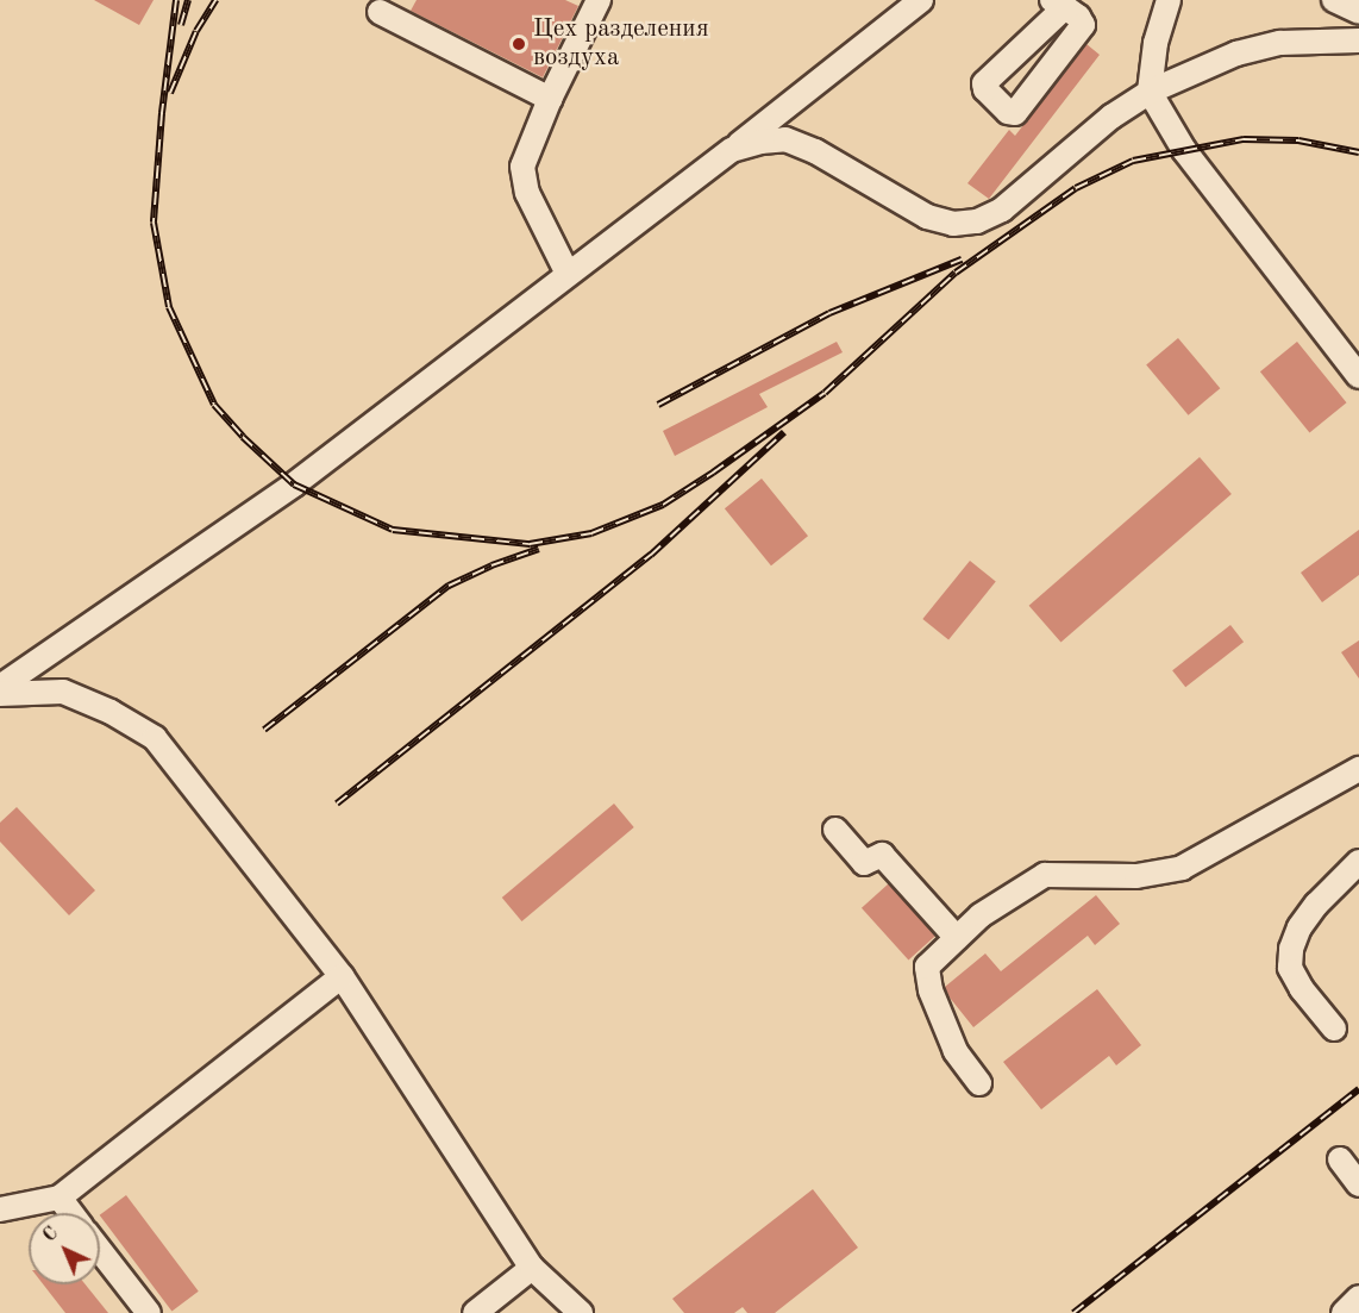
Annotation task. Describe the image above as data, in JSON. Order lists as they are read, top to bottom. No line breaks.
{"places":["Цех разделения воздуха"],"north":"top left"}
